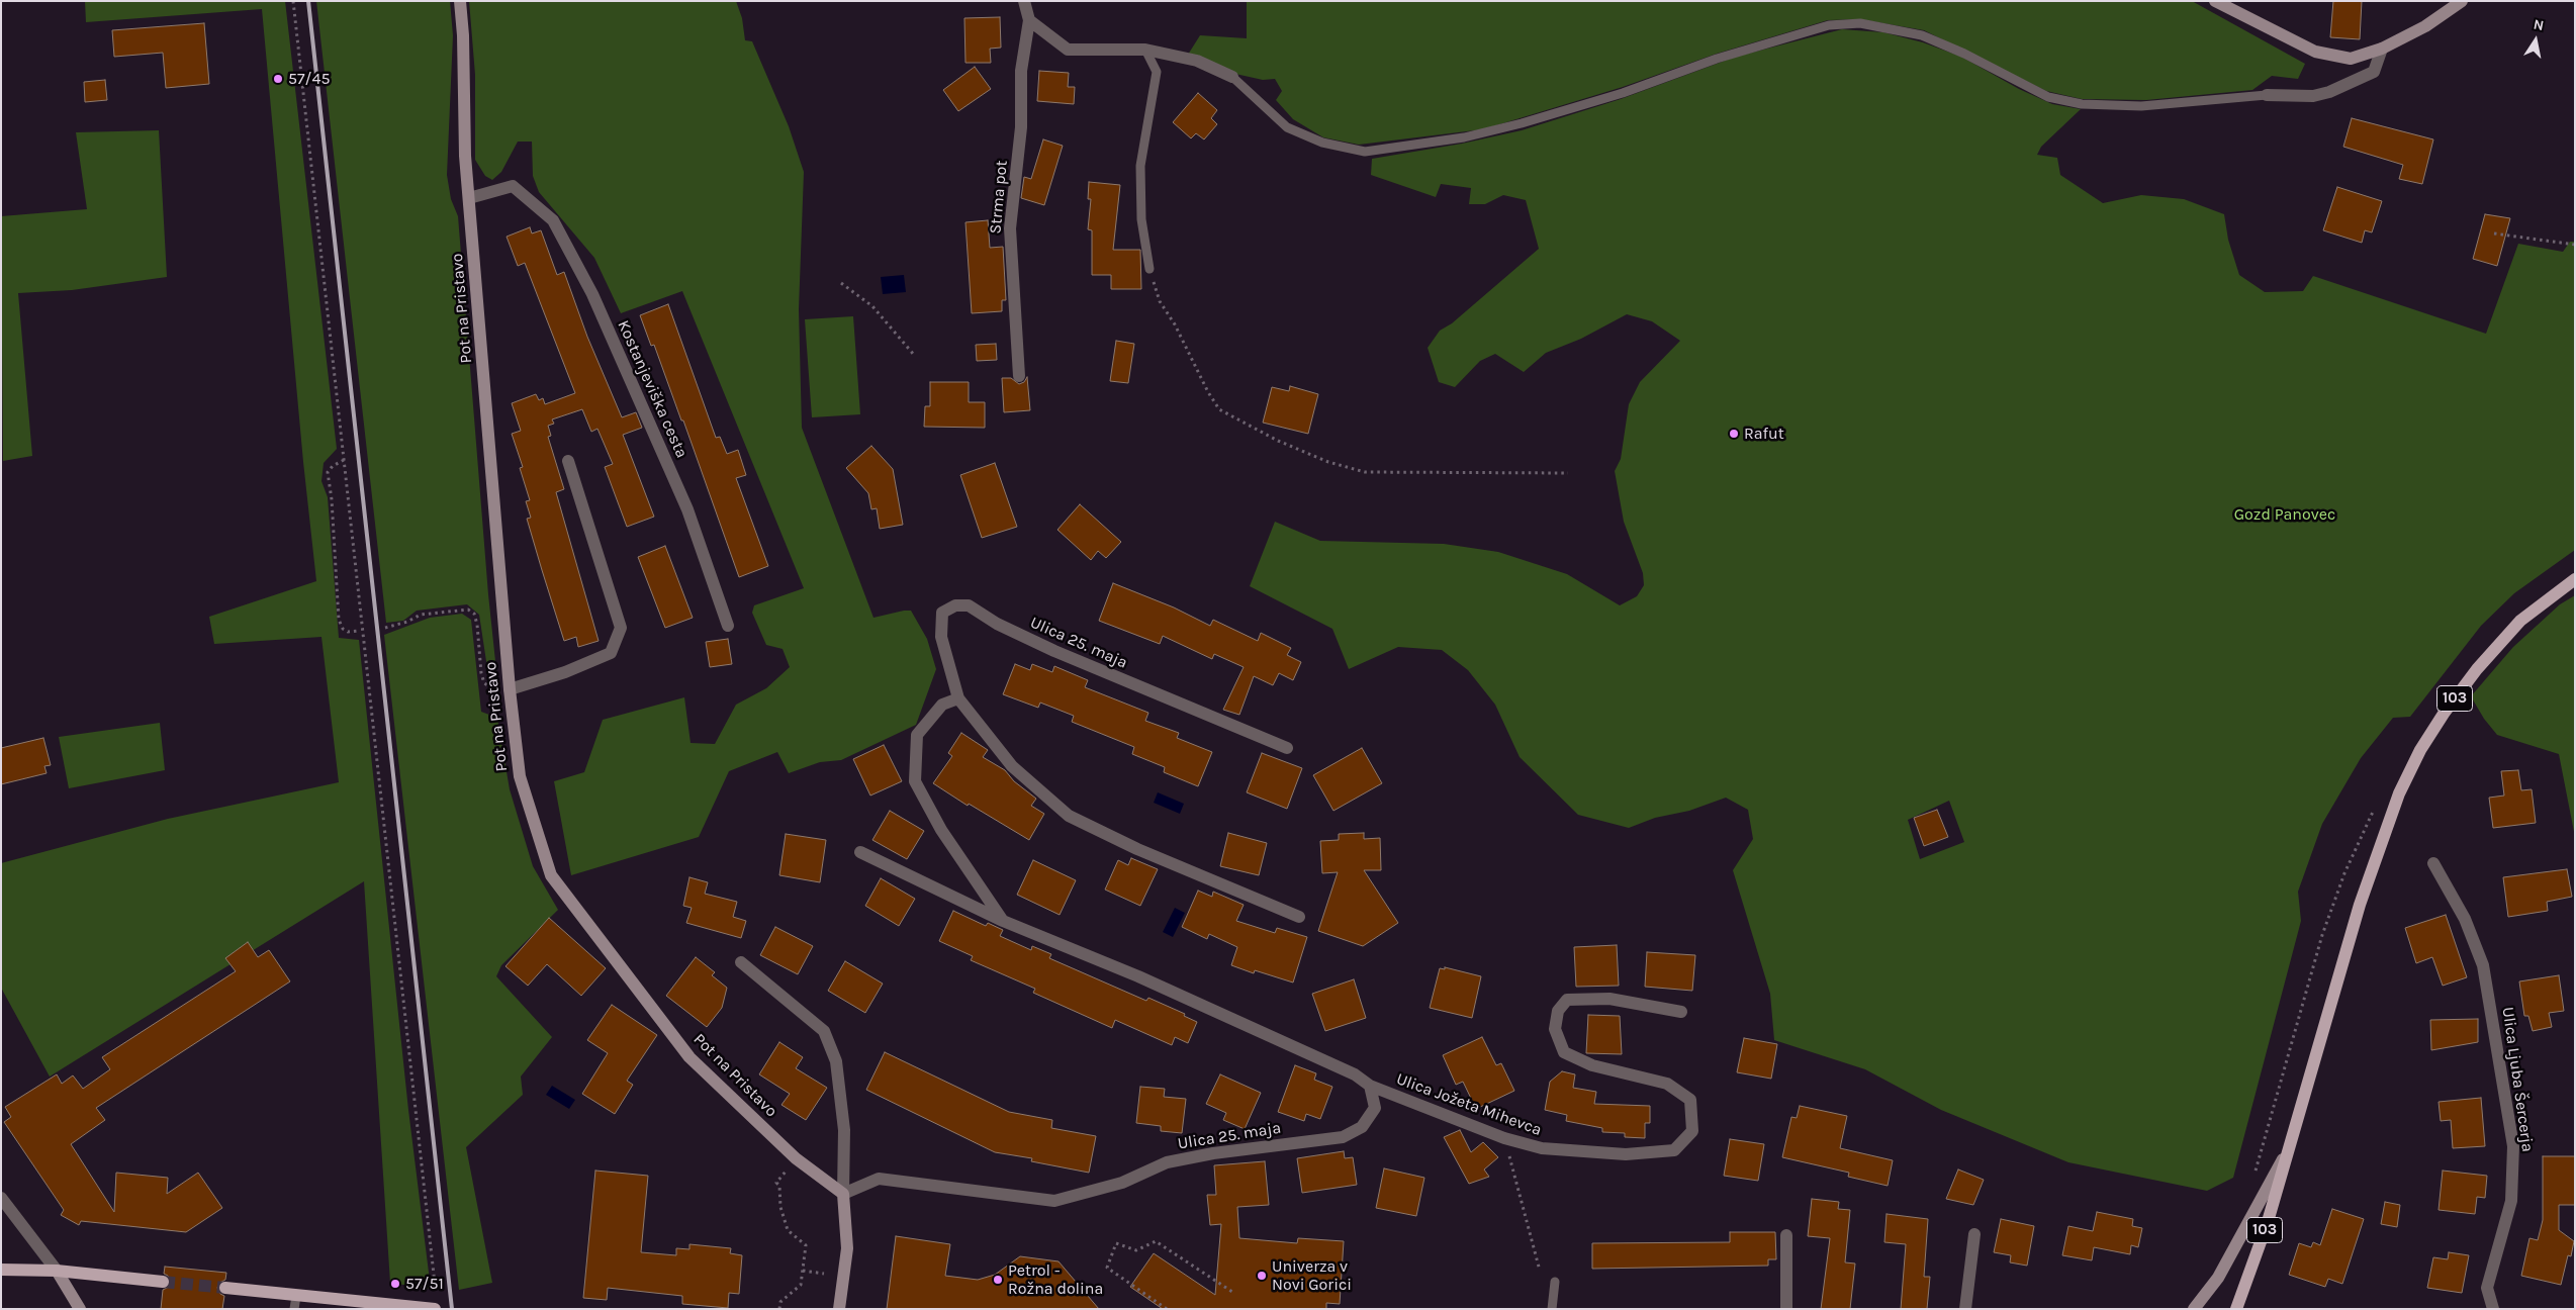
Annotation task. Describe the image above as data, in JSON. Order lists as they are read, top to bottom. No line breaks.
{"streets":{"main road":["103"],"street":["Strma pot","Pot na Pristavo","Kostanjeviška cesta","Ulica 25. maja","Ulica Ljuba Šercerja","Ulica Jožeta Mihevca"]},"crossings":[["Pot na Pristavo","Kostanjeviška cesta"],["Pot na Pristavo","Ulica 25. maja"],["Ulica 25. maja","Ulica Jožeta Mihevca"]],"parks":["Gozd Panovec"],"places":["57/45","Rafut","Univerza v Novi Gorici","Petrol - Rožna dolina","57/51"],"north":"top"}
